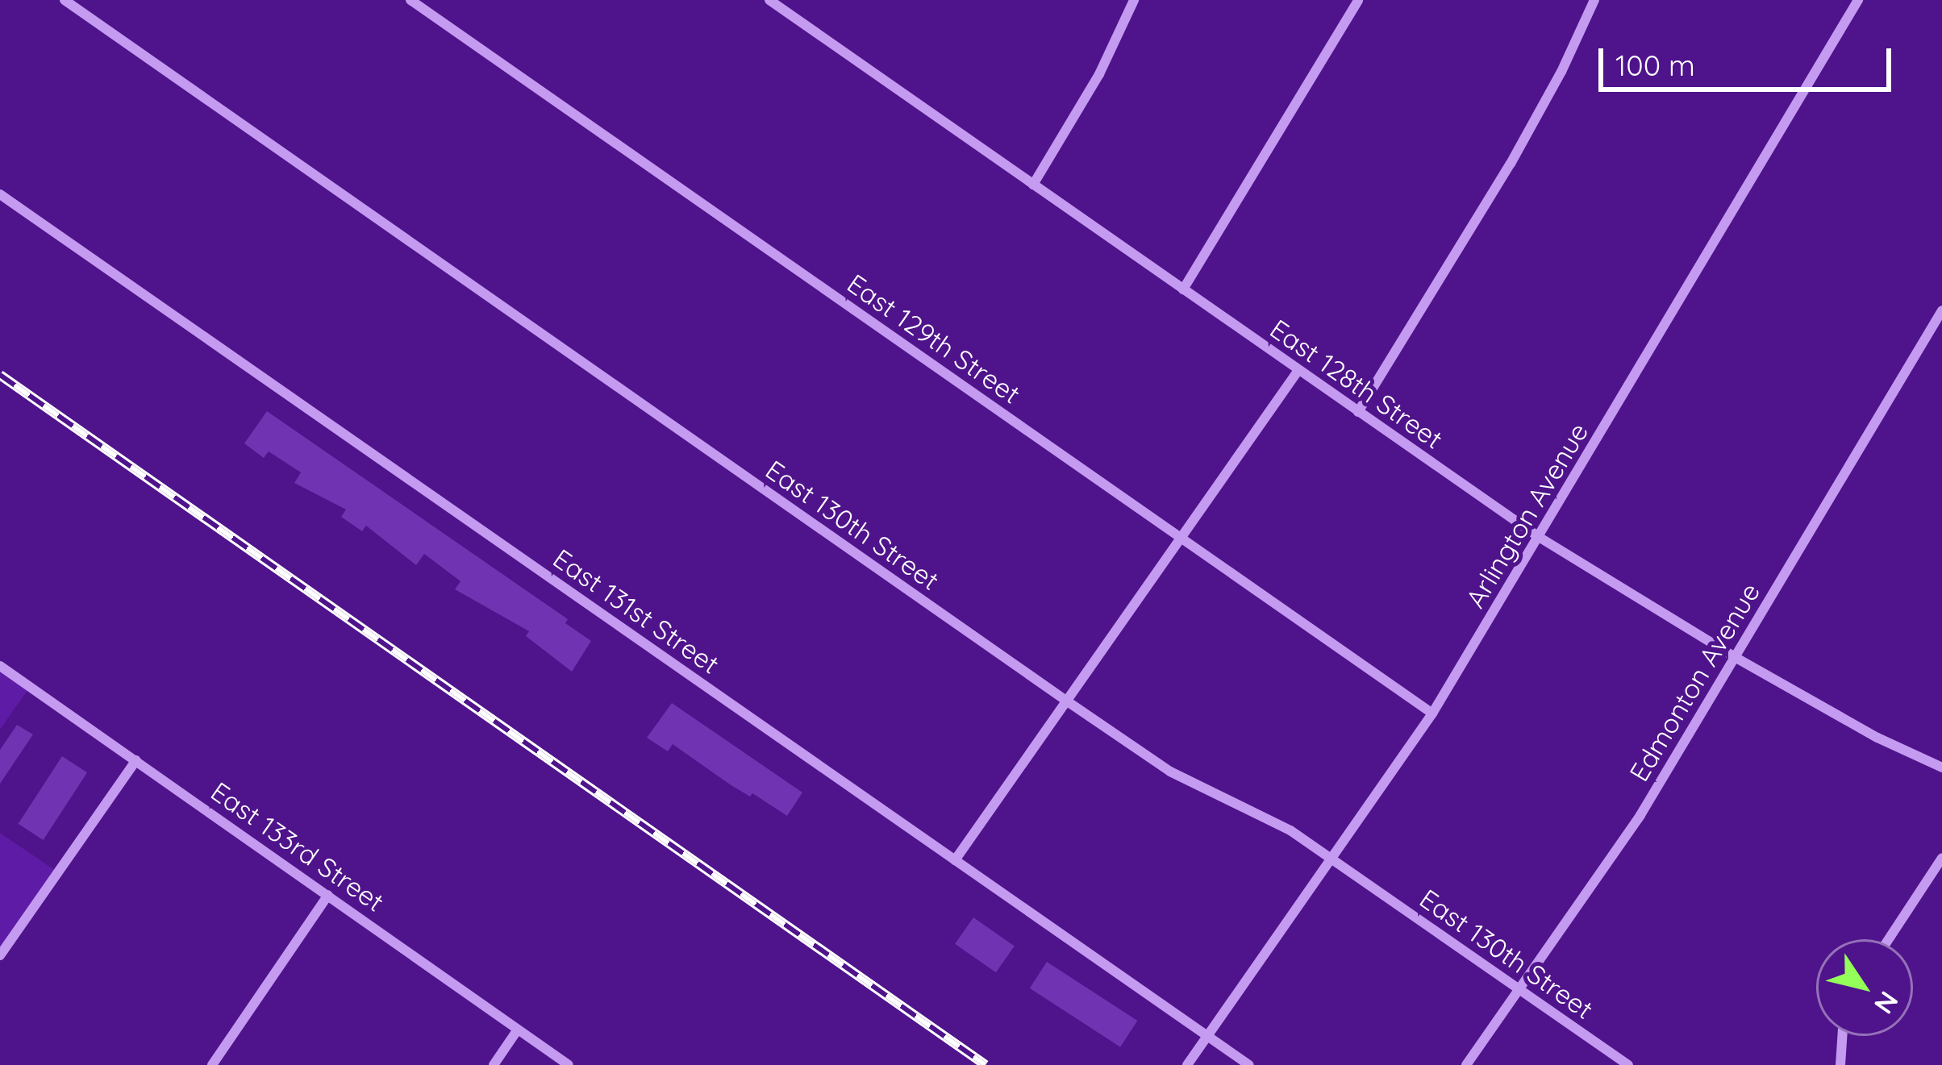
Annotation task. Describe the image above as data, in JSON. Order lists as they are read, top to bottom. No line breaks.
{"streets":{"street":["East 129th Street","East 128th Street","Arlington Avenue","East 130th Street","East 131st Street","Edmonton Avenue","East 133rd Street"]},"crossings":[["East 129th Street","Arlington Avenue"],["East 128th Street","Arlington Avenue"],["East 128th Street","Edmonton Avenue"],["Arlington Avenue","East 130th Street"],["Arlington Avenue","East 131st Street"],["East 130th Street","Edmonton Avenue"]],"scale_bar":"100 m","north":"bottom right"}
